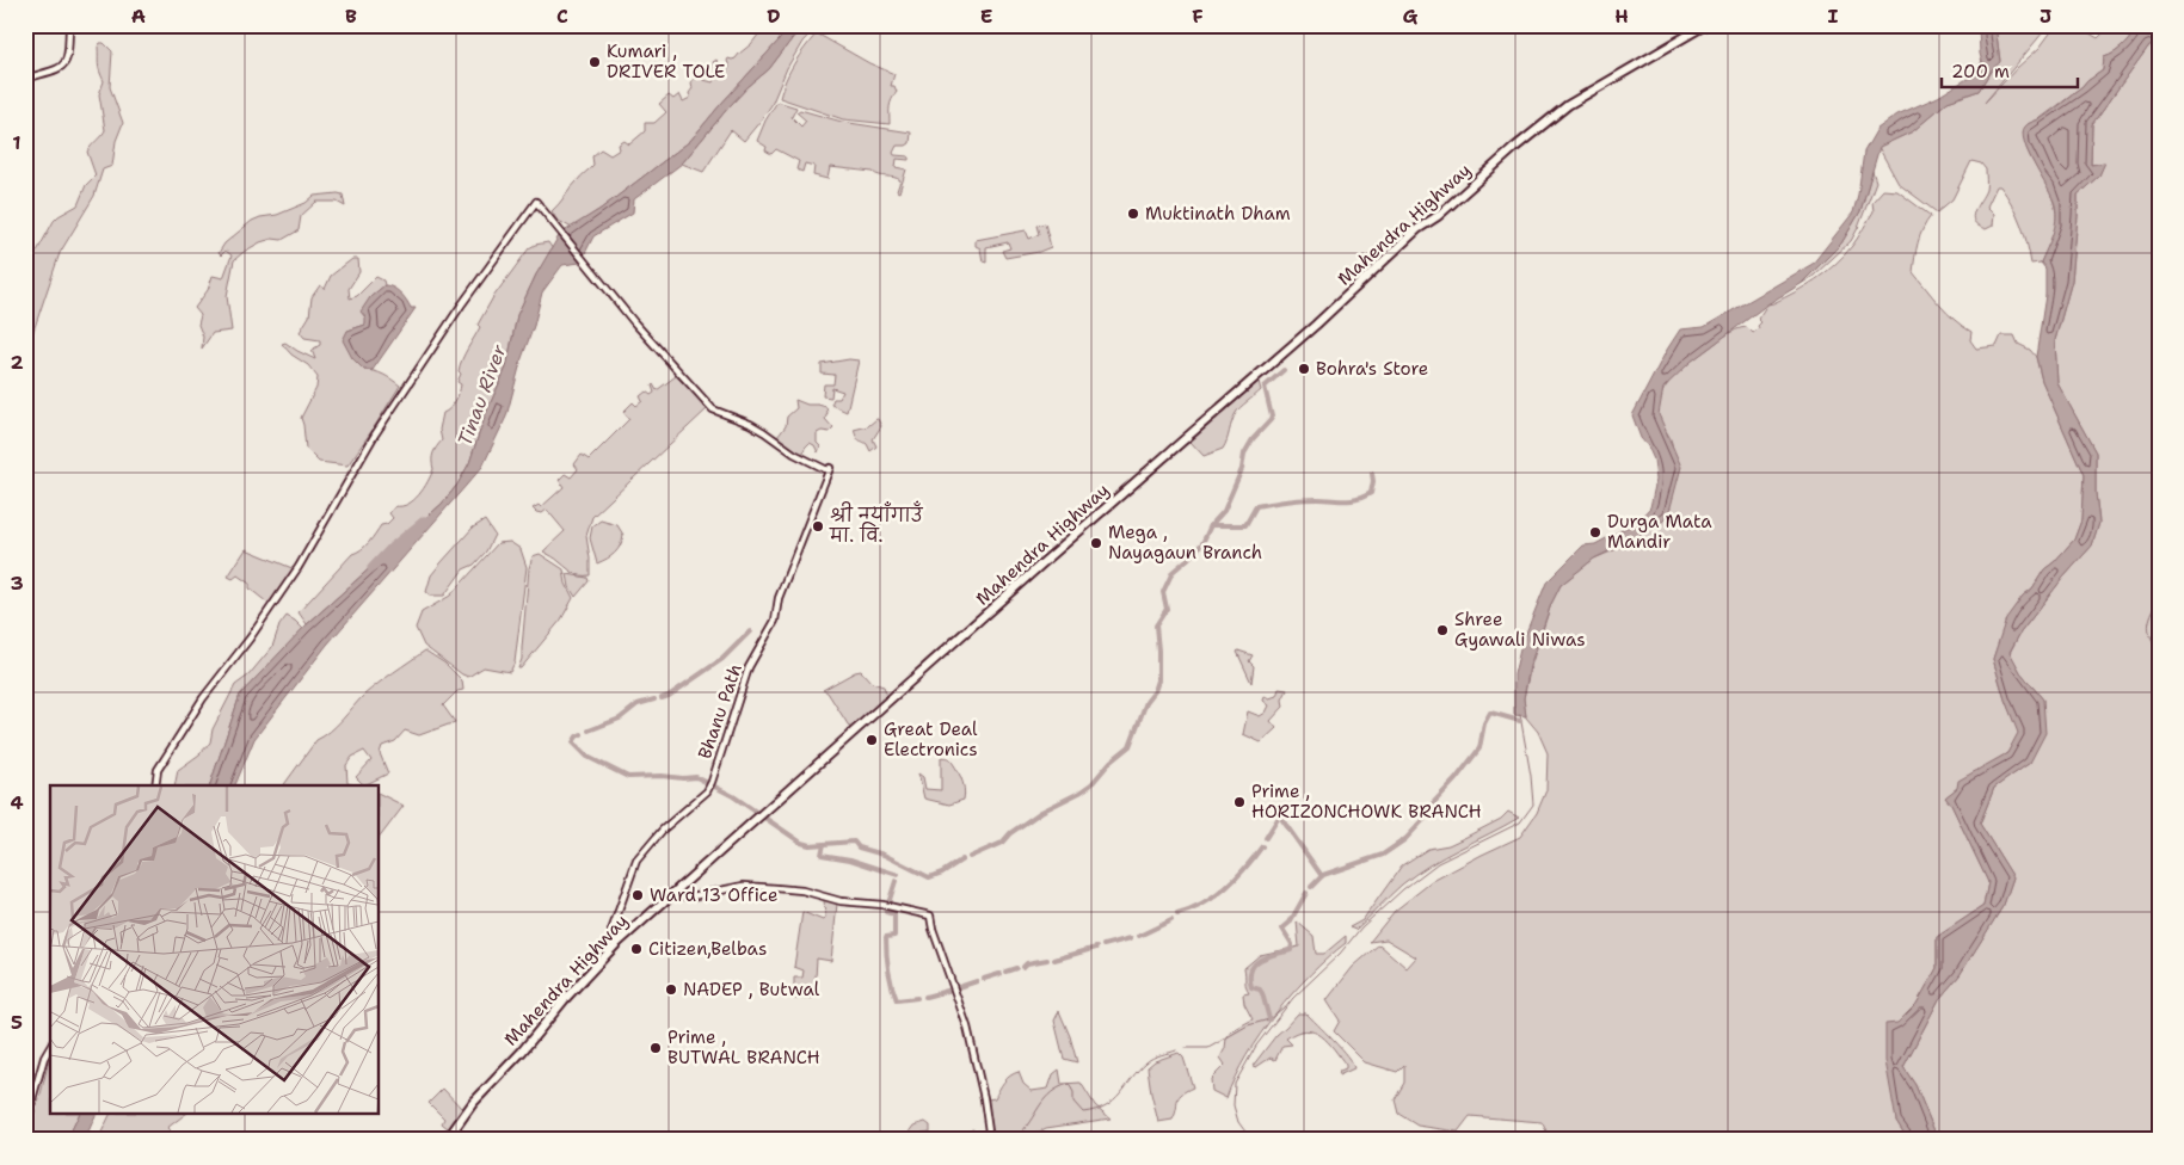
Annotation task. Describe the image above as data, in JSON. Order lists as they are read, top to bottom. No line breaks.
{"streets":{"highway":["Mahendra Highway"],"street":["Bhanu Path"]},"crossings":[["Mahendra Highway","Bhanu Path"]],"water":["Tinau River"],"places":["Kumari , DRIVER TOLE","Muktinath Dham","Bohra's Store","श्री नयाँगाउँ मा. वि.","Durga Mata Mandir","Mega , Nayagaun Branch","Shree Gyawali Niwas","Great Deal Electronics","Prime , HORIZONCHOWK BRANCH","Ward 13 Office","Citizen,Belbas","NADEP , Butwal","Prime , BUTWAL BRANCH"],"scale_bar":"200 m","grid":{"columns":["A","B","C","D","E","F","G","H","I","J"],"rows":["1","2","3","4","5"]}}
